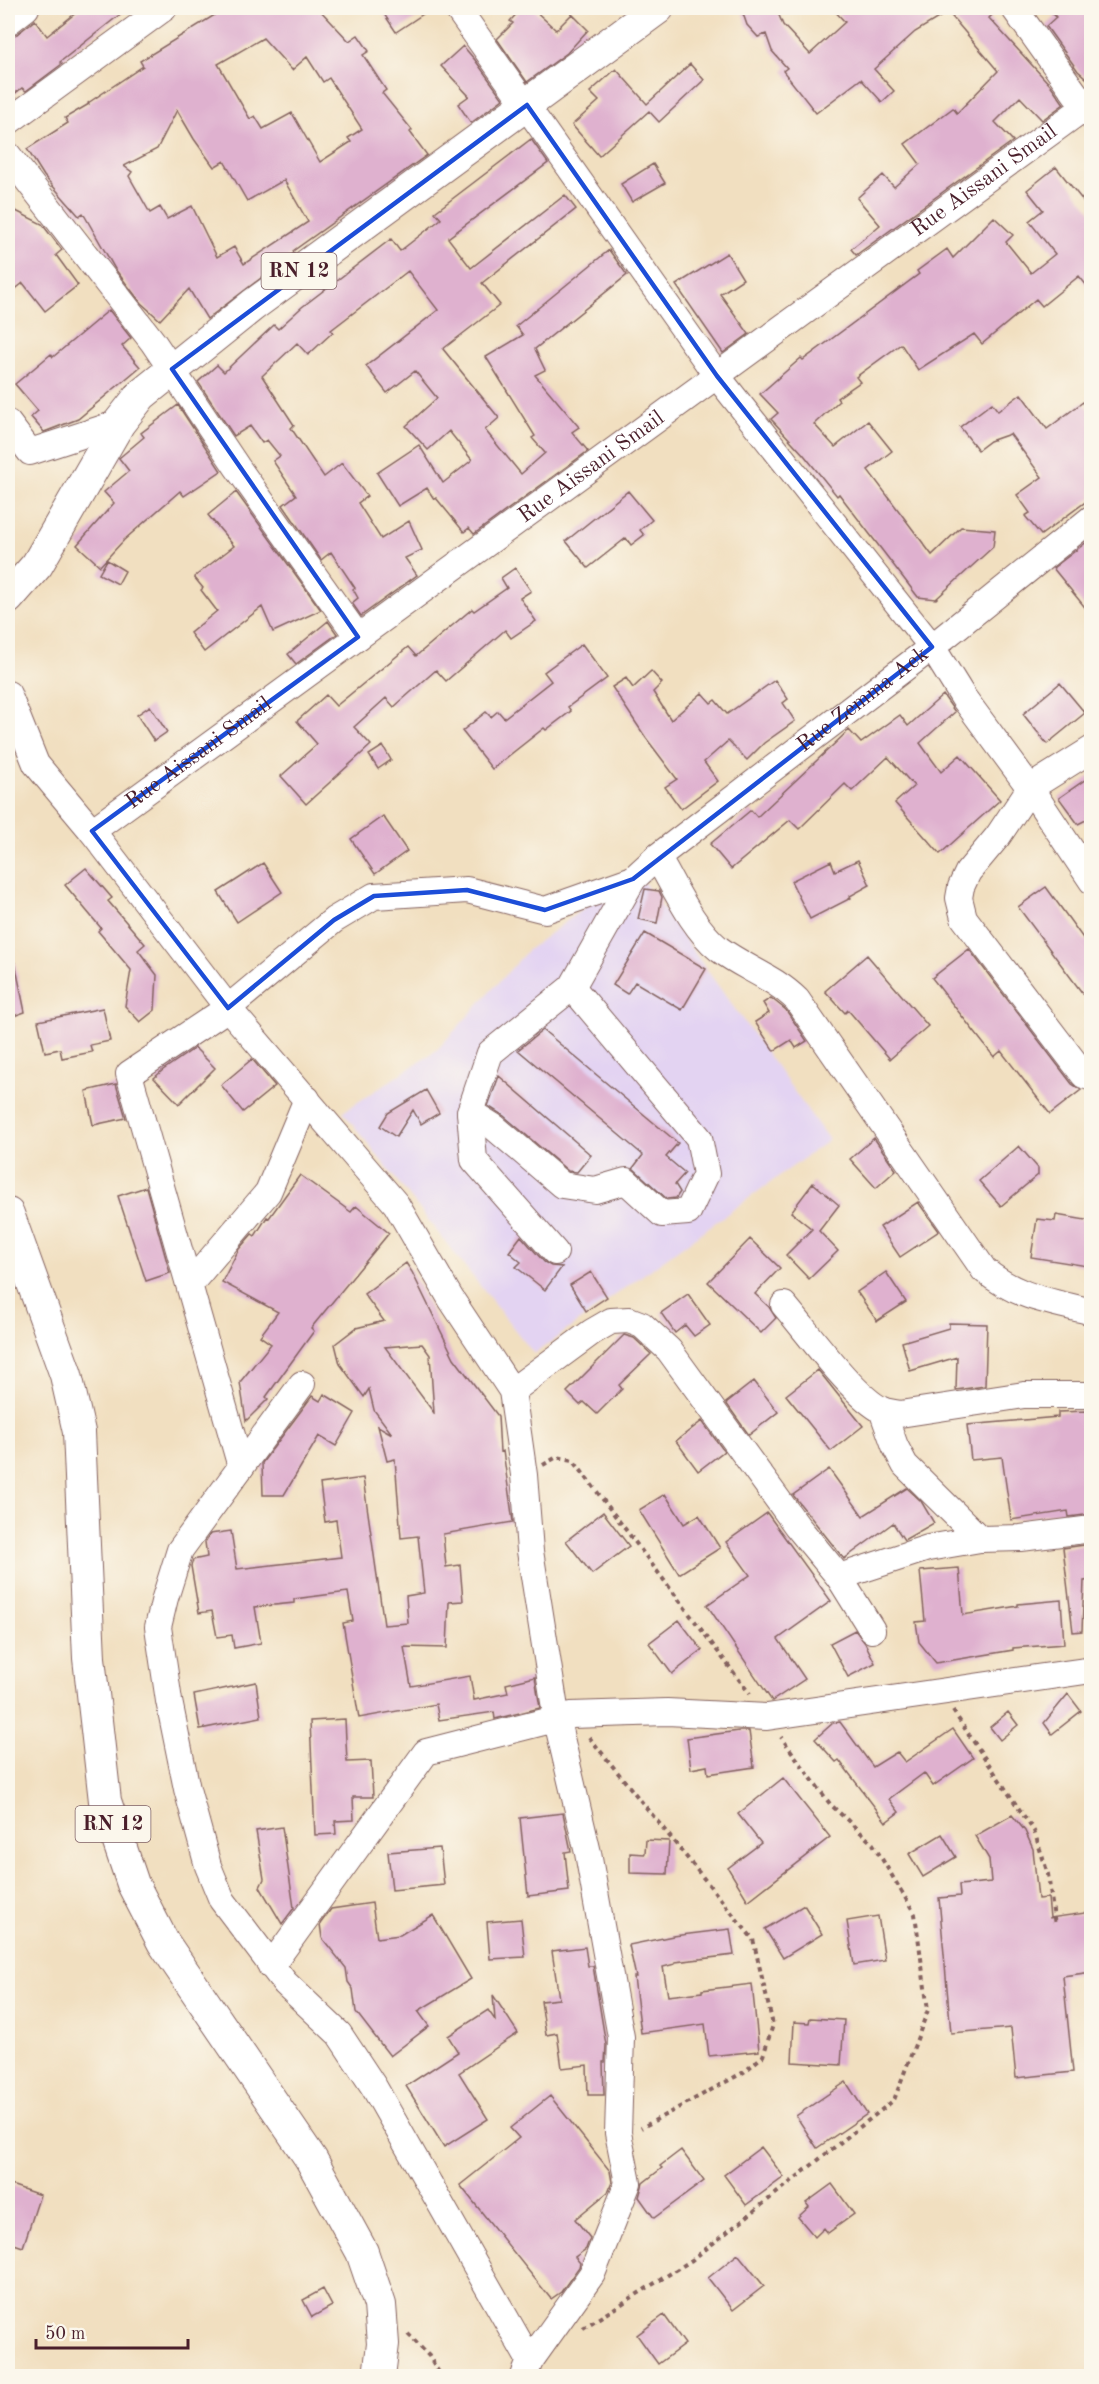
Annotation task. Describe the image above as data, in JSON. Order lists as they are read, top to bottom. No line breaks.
{"streets":{"main road":["RN 12"],"street":["Rue Aissani Smail","Rue Zemma Aek"]},"scale_bar":"50 m"}
